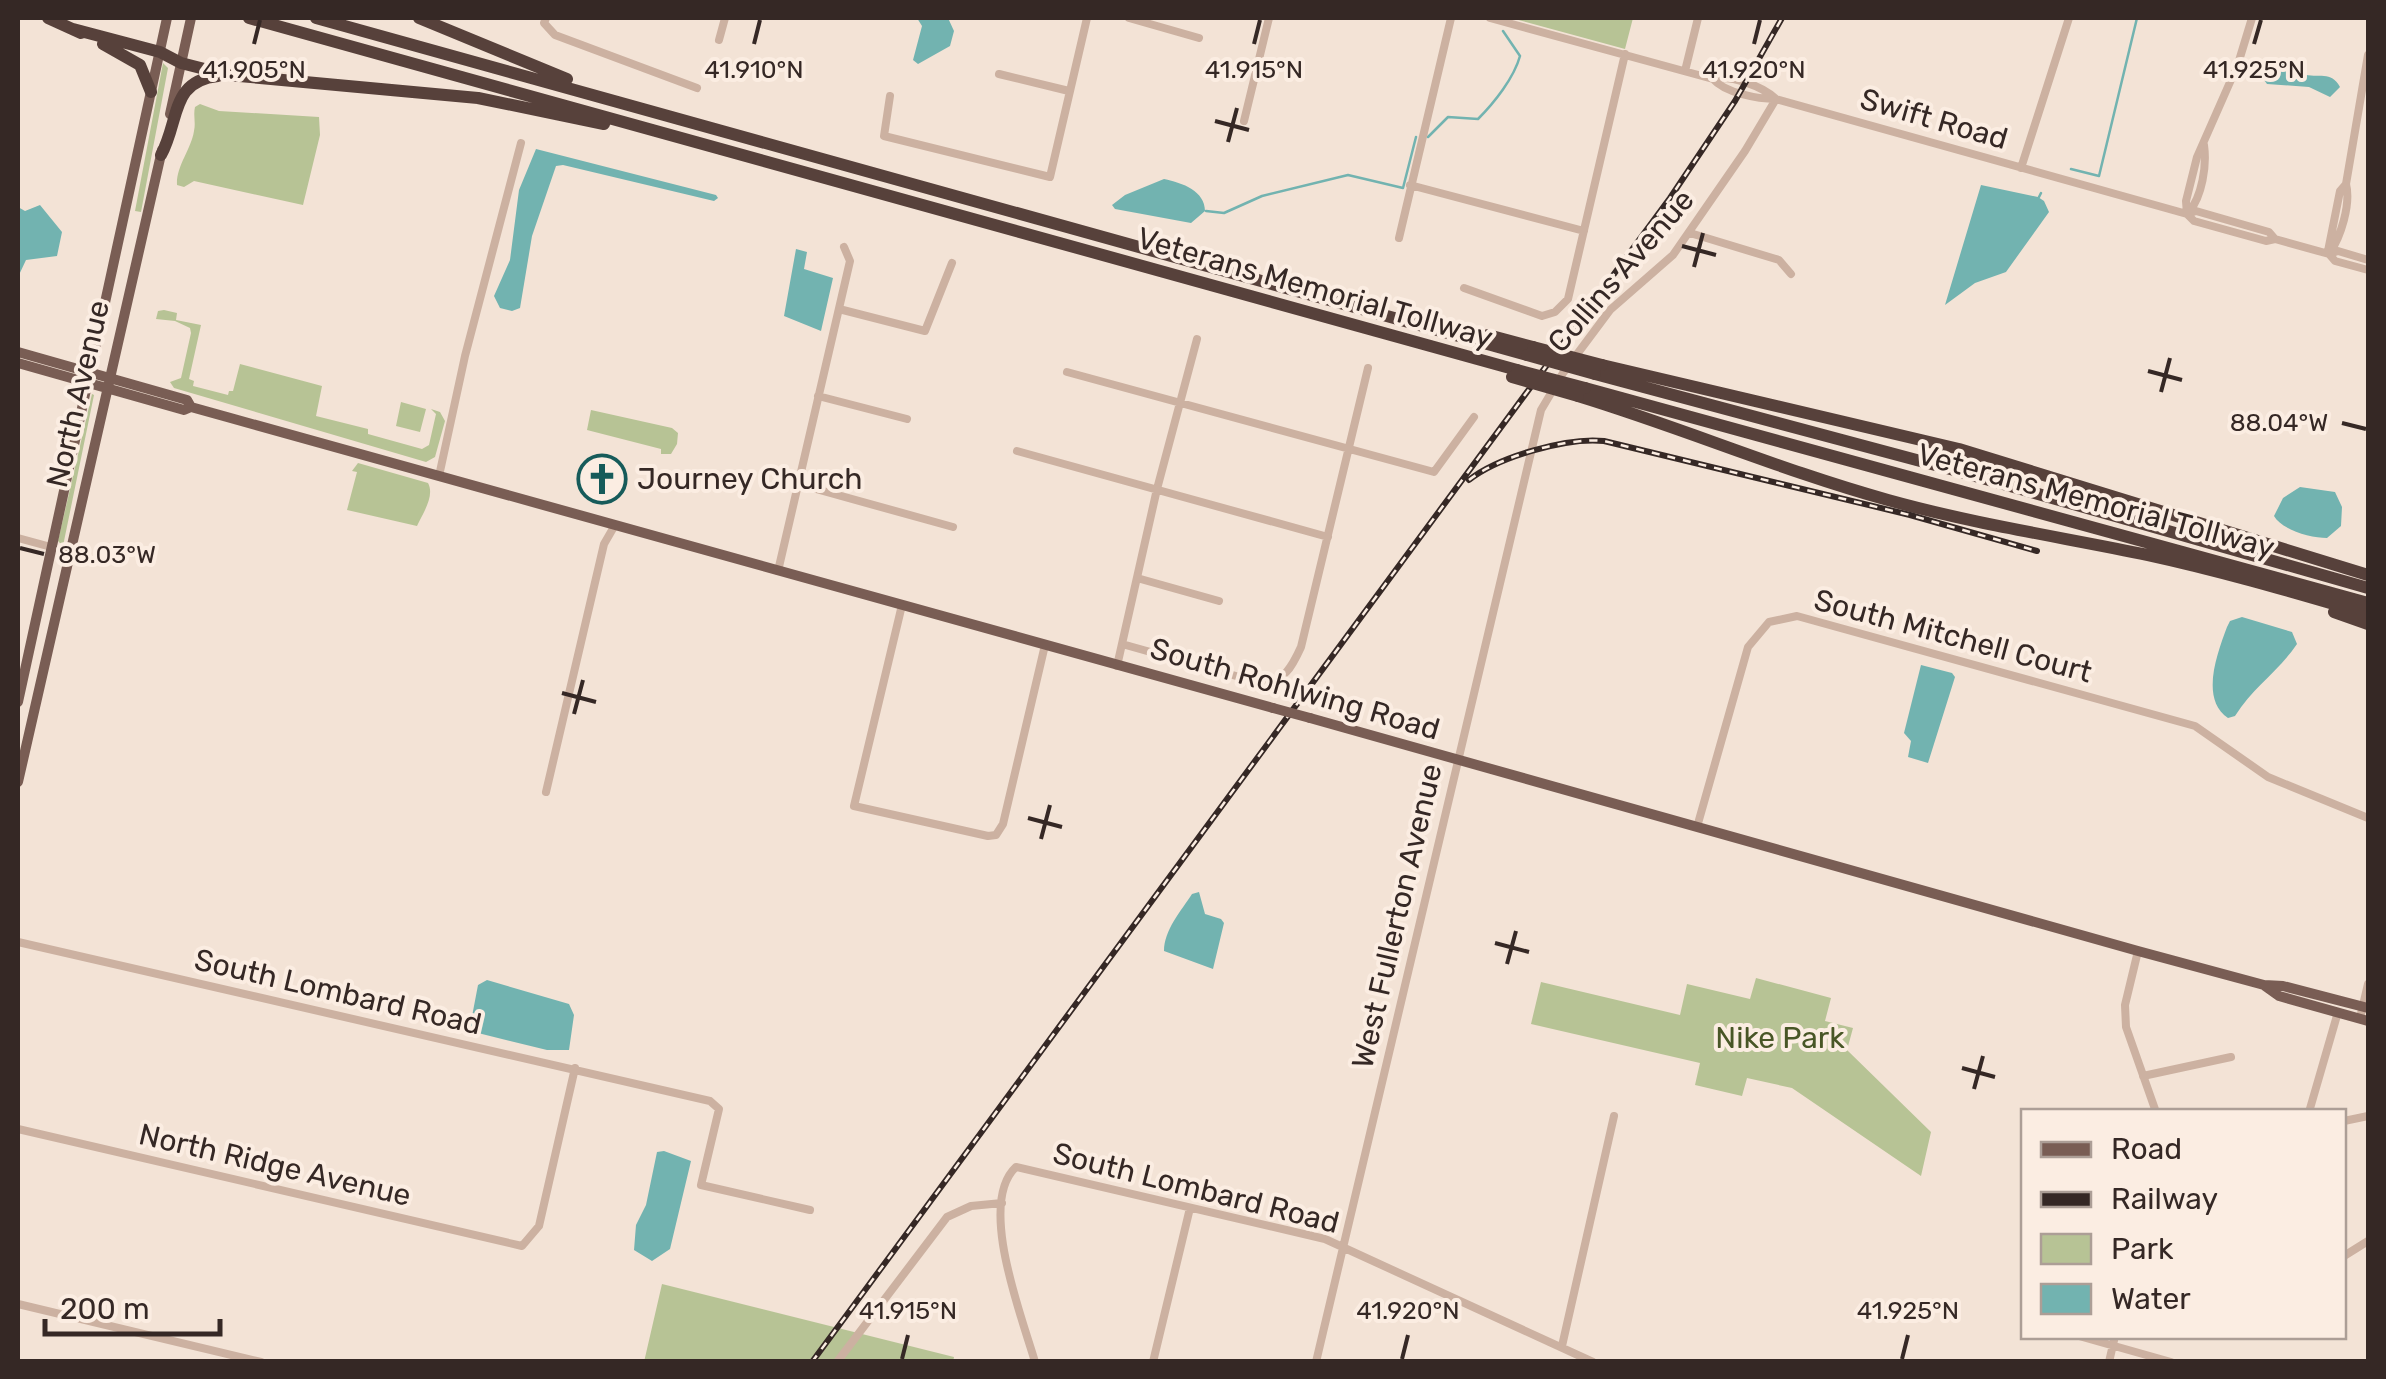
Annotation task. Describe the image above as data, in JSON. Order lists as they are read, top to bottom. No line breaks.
{"streets":{"highway":["Veterans Memorial Tollway"],"main road":["North Avenue","South Rohlwing Road"],"street":["Swift Road","Collins Avenue","South Mitchell Court","West Fullerton Avenue","South Lombard Road","North Ridge Avenue"]},"crossings":[["Swift Road","Collins Avenue"],["Collins Avenue","West Fullerton Avenue"],["South Mitchell Court","South Rohlwing Road"],["South Rohlwing Road","West Fullerton Avenue"],["West Fullerton Avenue","South Lombard Road"],["South Lombard Road","North Ridge Avenue"]],"parks":["Nike Park"],"places":{"church":["Journey Church"]},"legend":["Road","Railway","Park","Water"],"scale_bar":"200 m","coordinates":["41.905°N","41.910°N","41.915°N","41.920°N","41.925°N","88.04°W","88.03°W"]}
